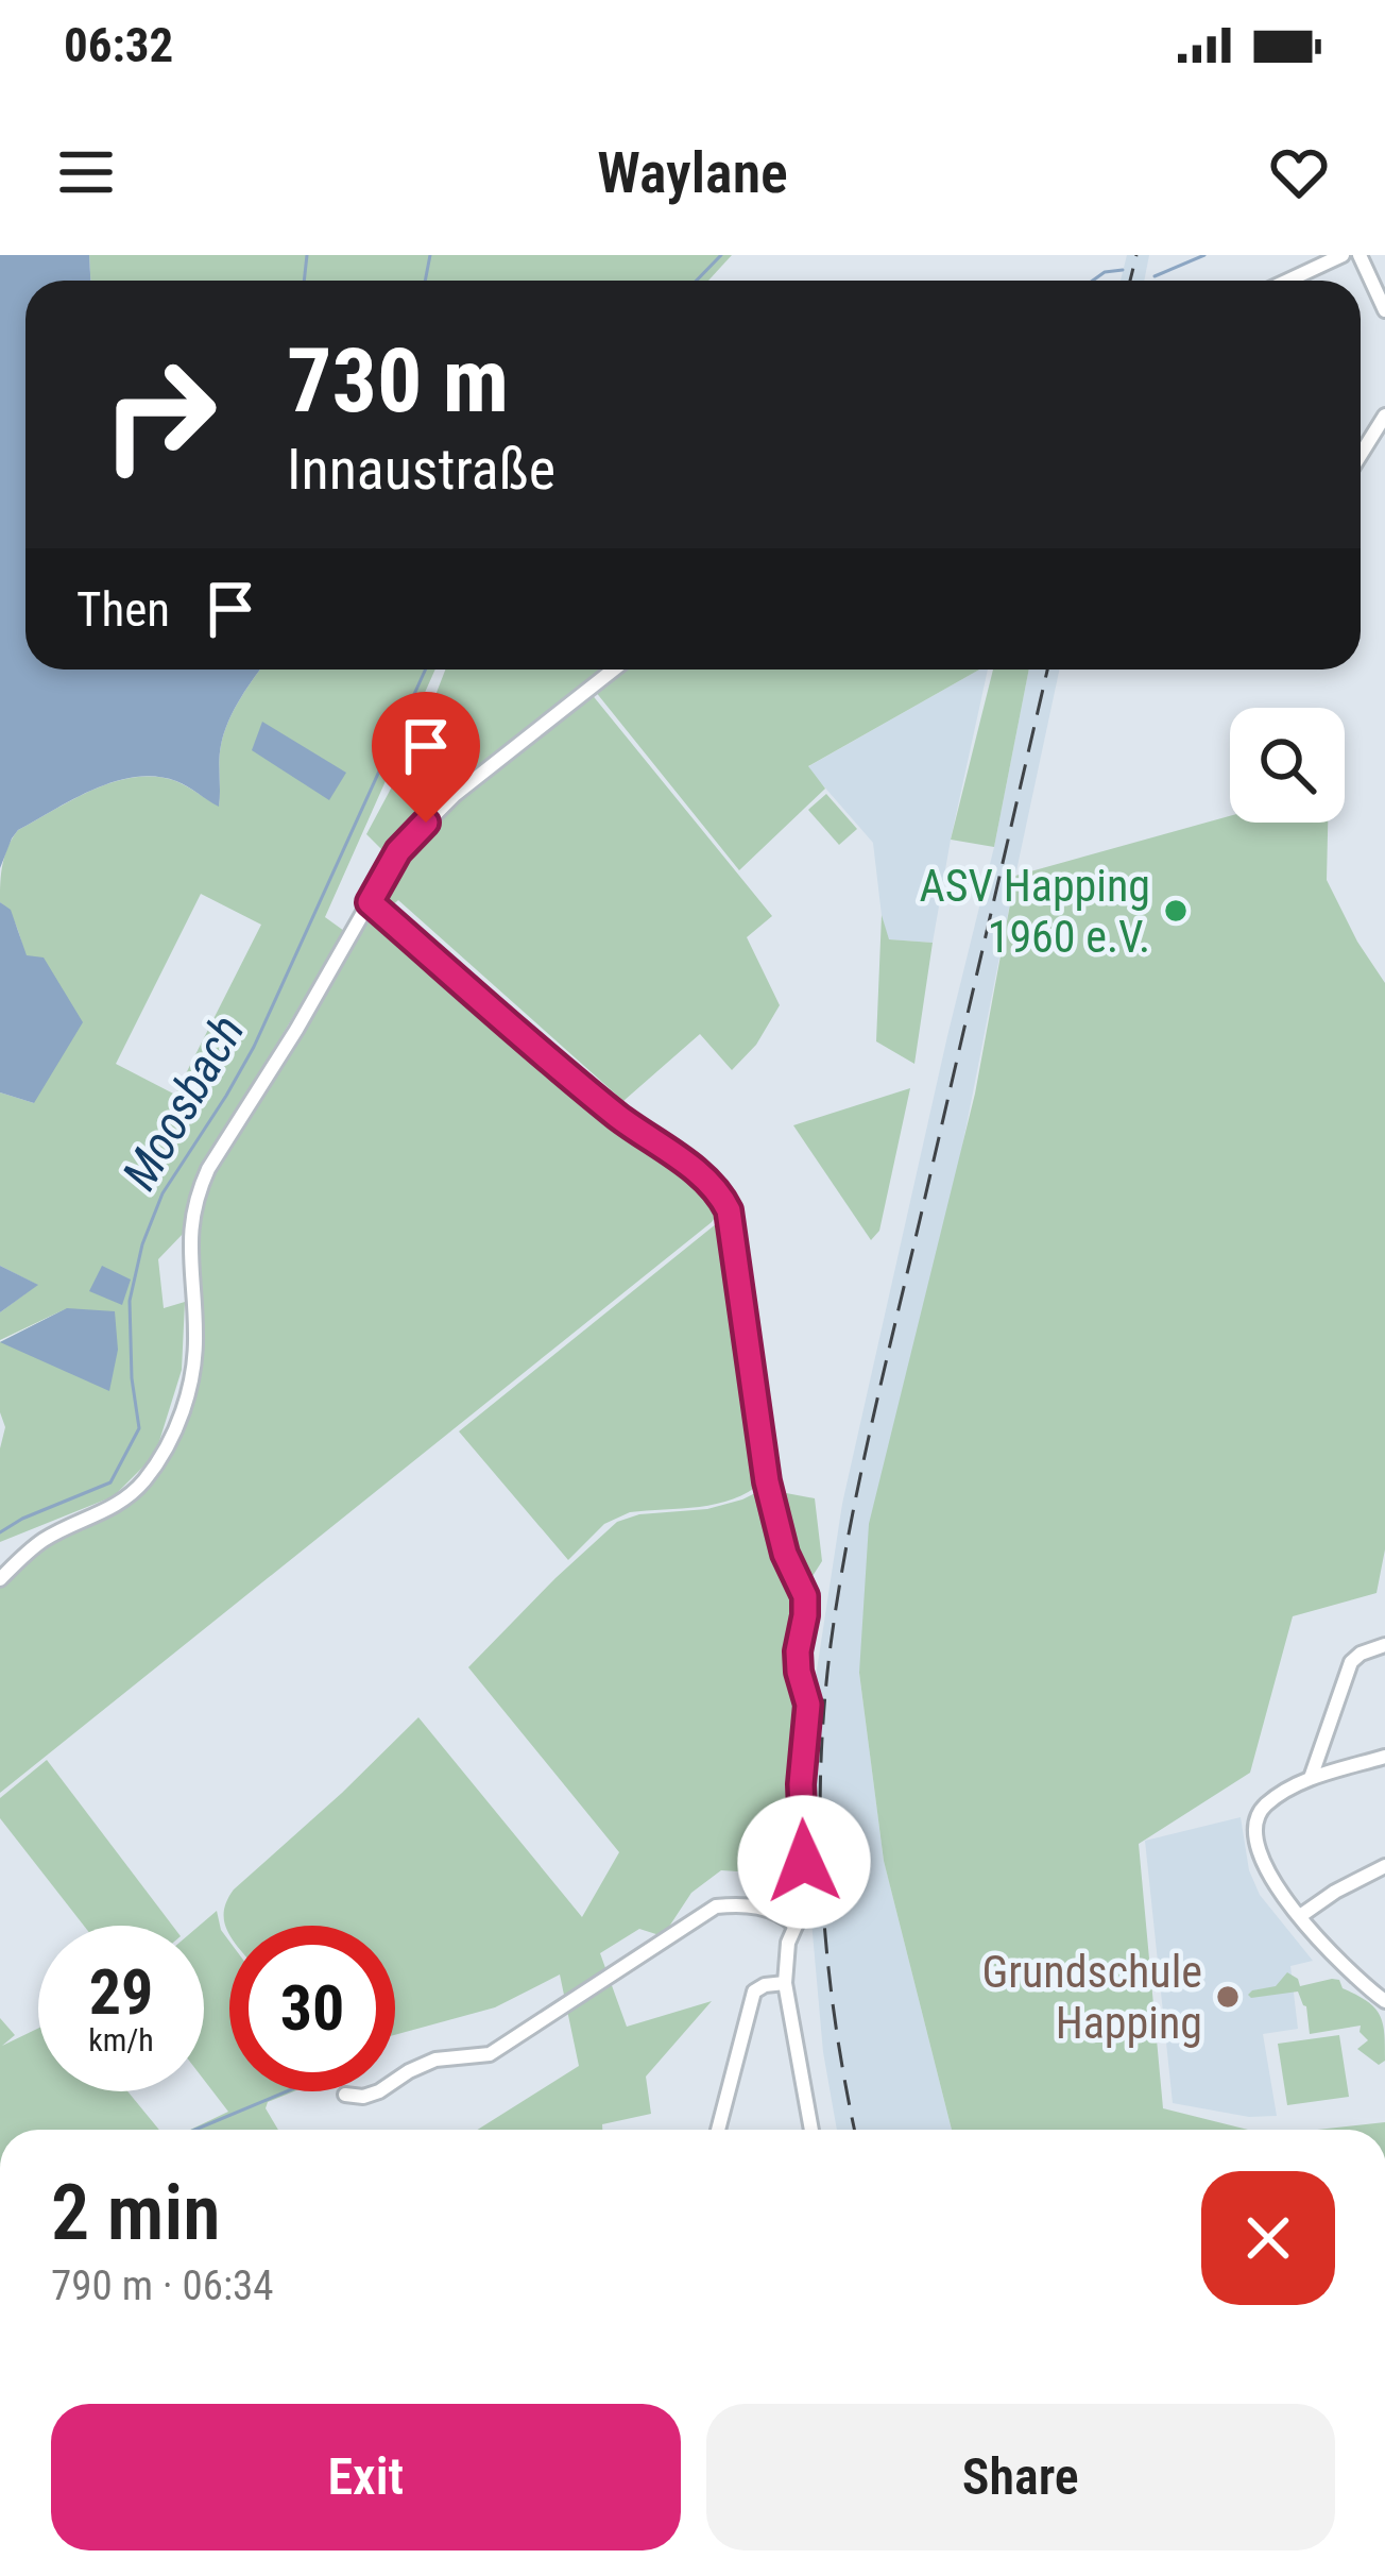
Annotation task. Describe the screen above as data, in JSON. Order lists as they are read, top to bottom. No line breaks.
{"water":["Moosbach"],"places":["ASV Happing 1960 e.V.","Grundschule Happing"],"page":{"status":"06:32","header":"Waylane","turn":["730 m","Innaustraße"],"then":"Then","speed":"29 km/h","limit":"30","heading":["2 min","790 m · 06:34"],"buttons":["Exit","Share"]}}
